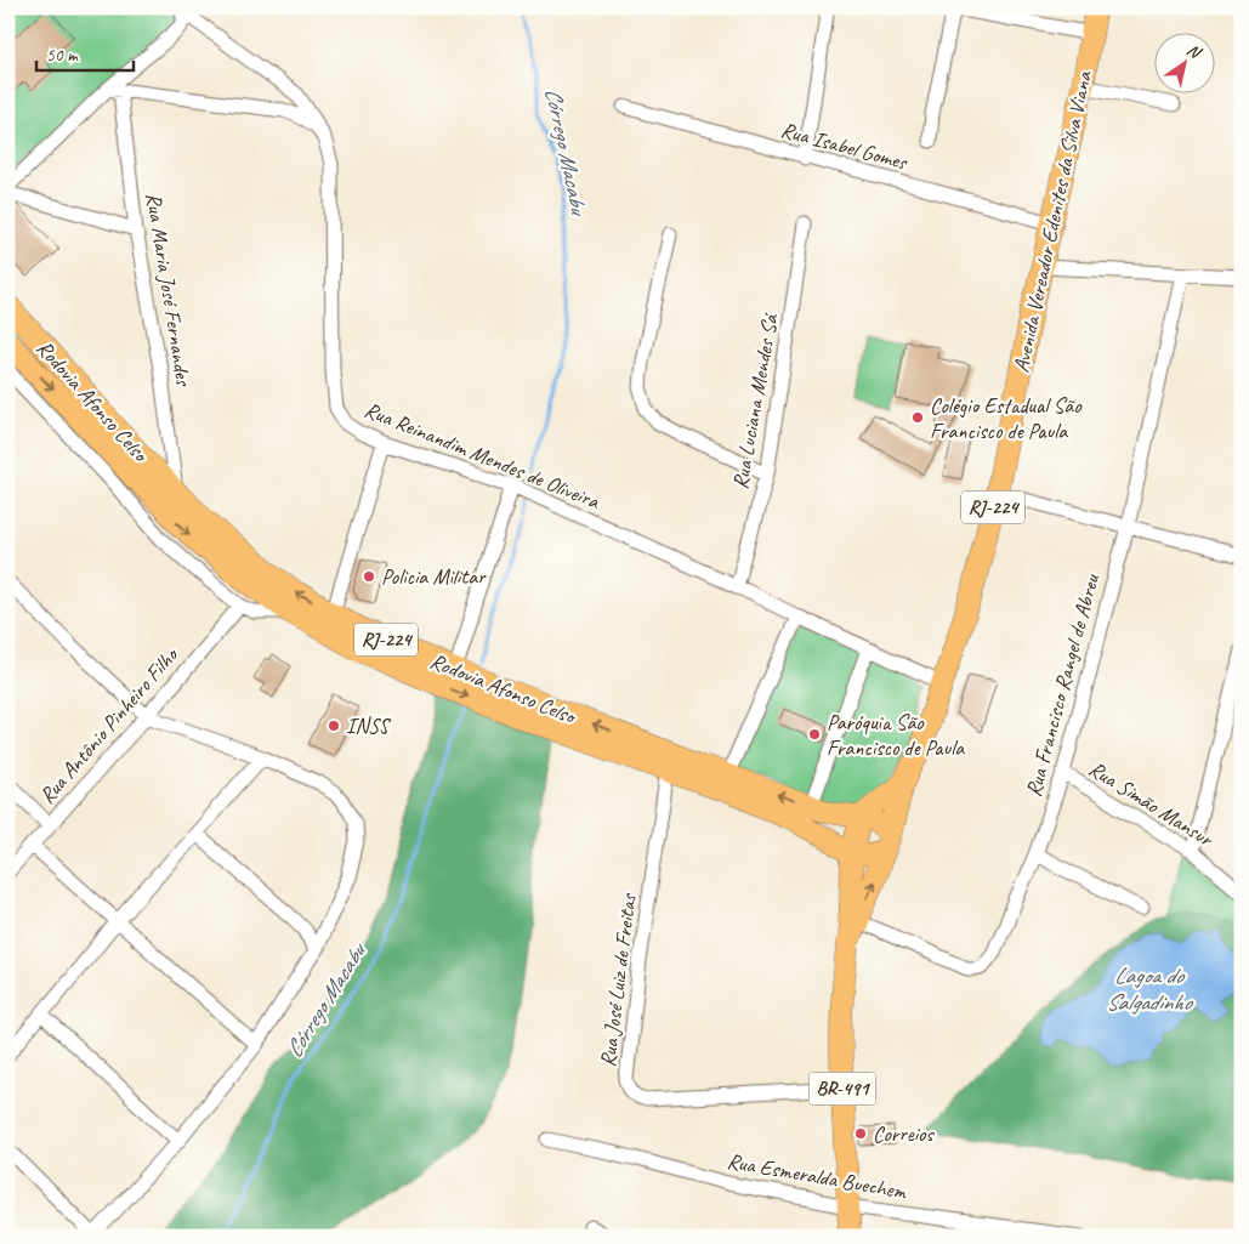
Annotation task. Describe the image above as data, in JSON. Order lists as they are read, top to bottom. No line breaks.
{"streets":{"main road":["Avenida Vereador Edenites da Silva Viana","Rodovia Afonso Celso","RJ-224","BR-491"],"street":["Rua Isabel Gomes","Rua Maria José Fernandes","Rua Luciana Mendes Sá","Rua Reinandim Mendes de Oliveira","Rua Francisco Rangel de Abreu","Rua Antônio Pinheiro Filho","Rua Simão Mansur","Rua José Luiz de Freitas","Rua Esmeralda Buechem"]},"crossings":[["Rua Isabel Gomes","Avenida Vereador Edenites da Silva Viana"],["Avenida Vereador Edenites da Silva Viana","Rodovia Afonso Celso"],["Avenida Vereador Edenites da Silva Viana","Rua Reinandim Mendes de Oliveira"],["Avenida Vereador Edenites da Silva Viana","Rua Francisco Rangel de Abreu"],["Avenida Vereador Edenites da Silva Viana","Rua José Luiz de Freitas"],["Avenida Vereador Edenites da Silva Viana","Rua Esmeralda Buechem"],["Rua Maria José Fernandes","Rodovia Afonso Celso"],["Rodovia Afonso Celso","Rua José Luiz de Freitas"],["Rua Luciana Mendes Sá","Rua Reinandim Mendes de Oliveira"],["Rua Francisco Rangel de Abreu","Rua Simão Mansur"]],"water":["Córrego Macabu","Lagoa do Salgadinho"],"places":["Colégio Estadual São Francisco de Paula","Policia Militar","INSS","Paróquia São Francisco de Paula","Correios"],"scale_bar":"50 m","north":"top right"}
